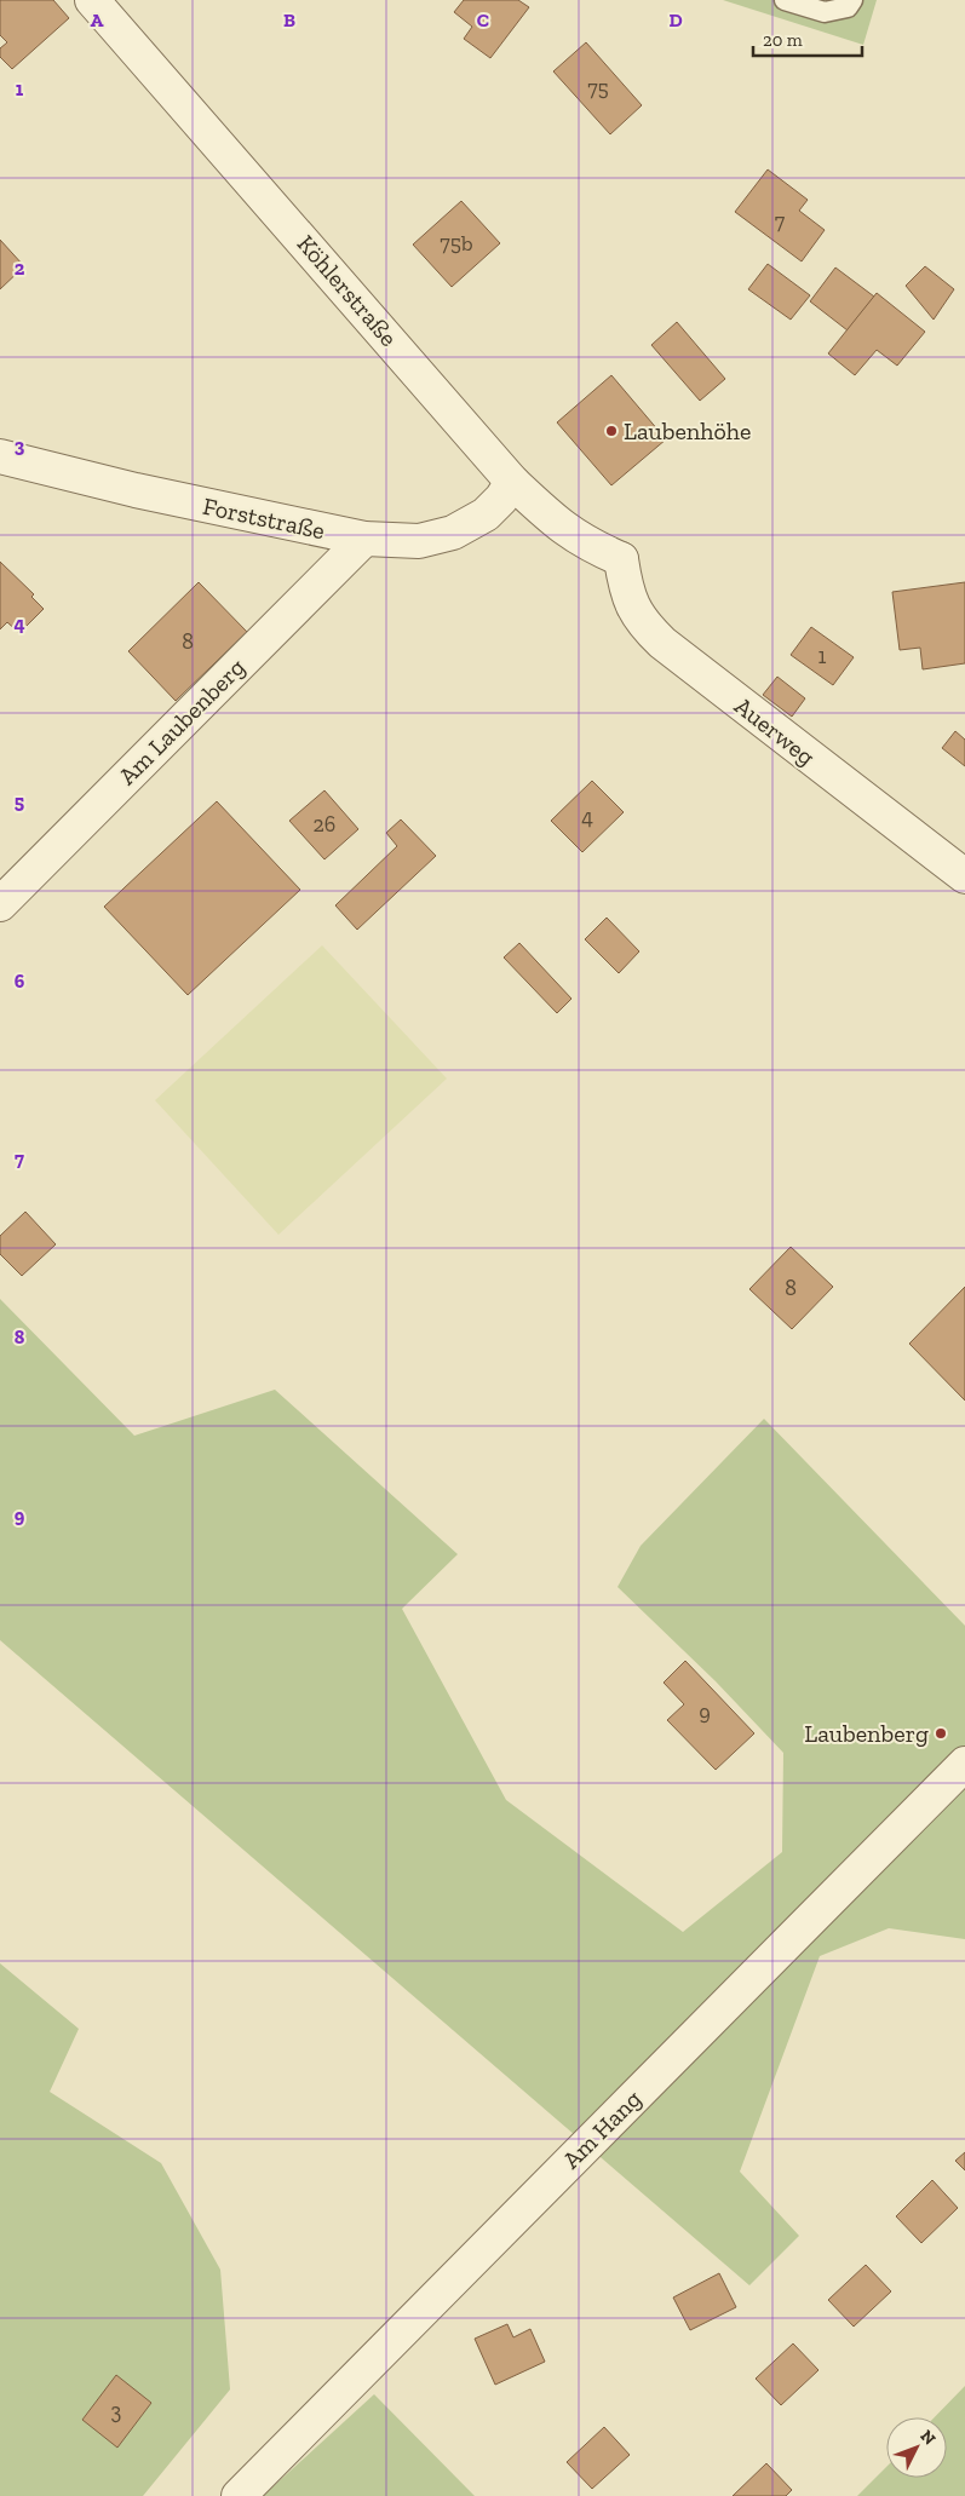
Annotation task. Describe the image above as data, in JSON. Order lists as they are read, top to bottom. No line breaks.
{"streets":{"street":["Köhlerstraße","Forststraße","Am Laubenberg","Auerweg","Am Hang"]},"crossings":[["Köhlerstraße","Forststraße"],["Köhlerstraße","Auerweg"],["Forststraße","Am Laubenberg"]],"places":["Laubenhöhe","Laubenberg"],"house_numbers":["75","7","75b","8","1","4","26","8","9","3"],"scale_bar":"20 m","north":"top right","grid":{"columns":["A","B","C","D"],"rows":["1","2","3","4","5","6","7","8","9"]}}
